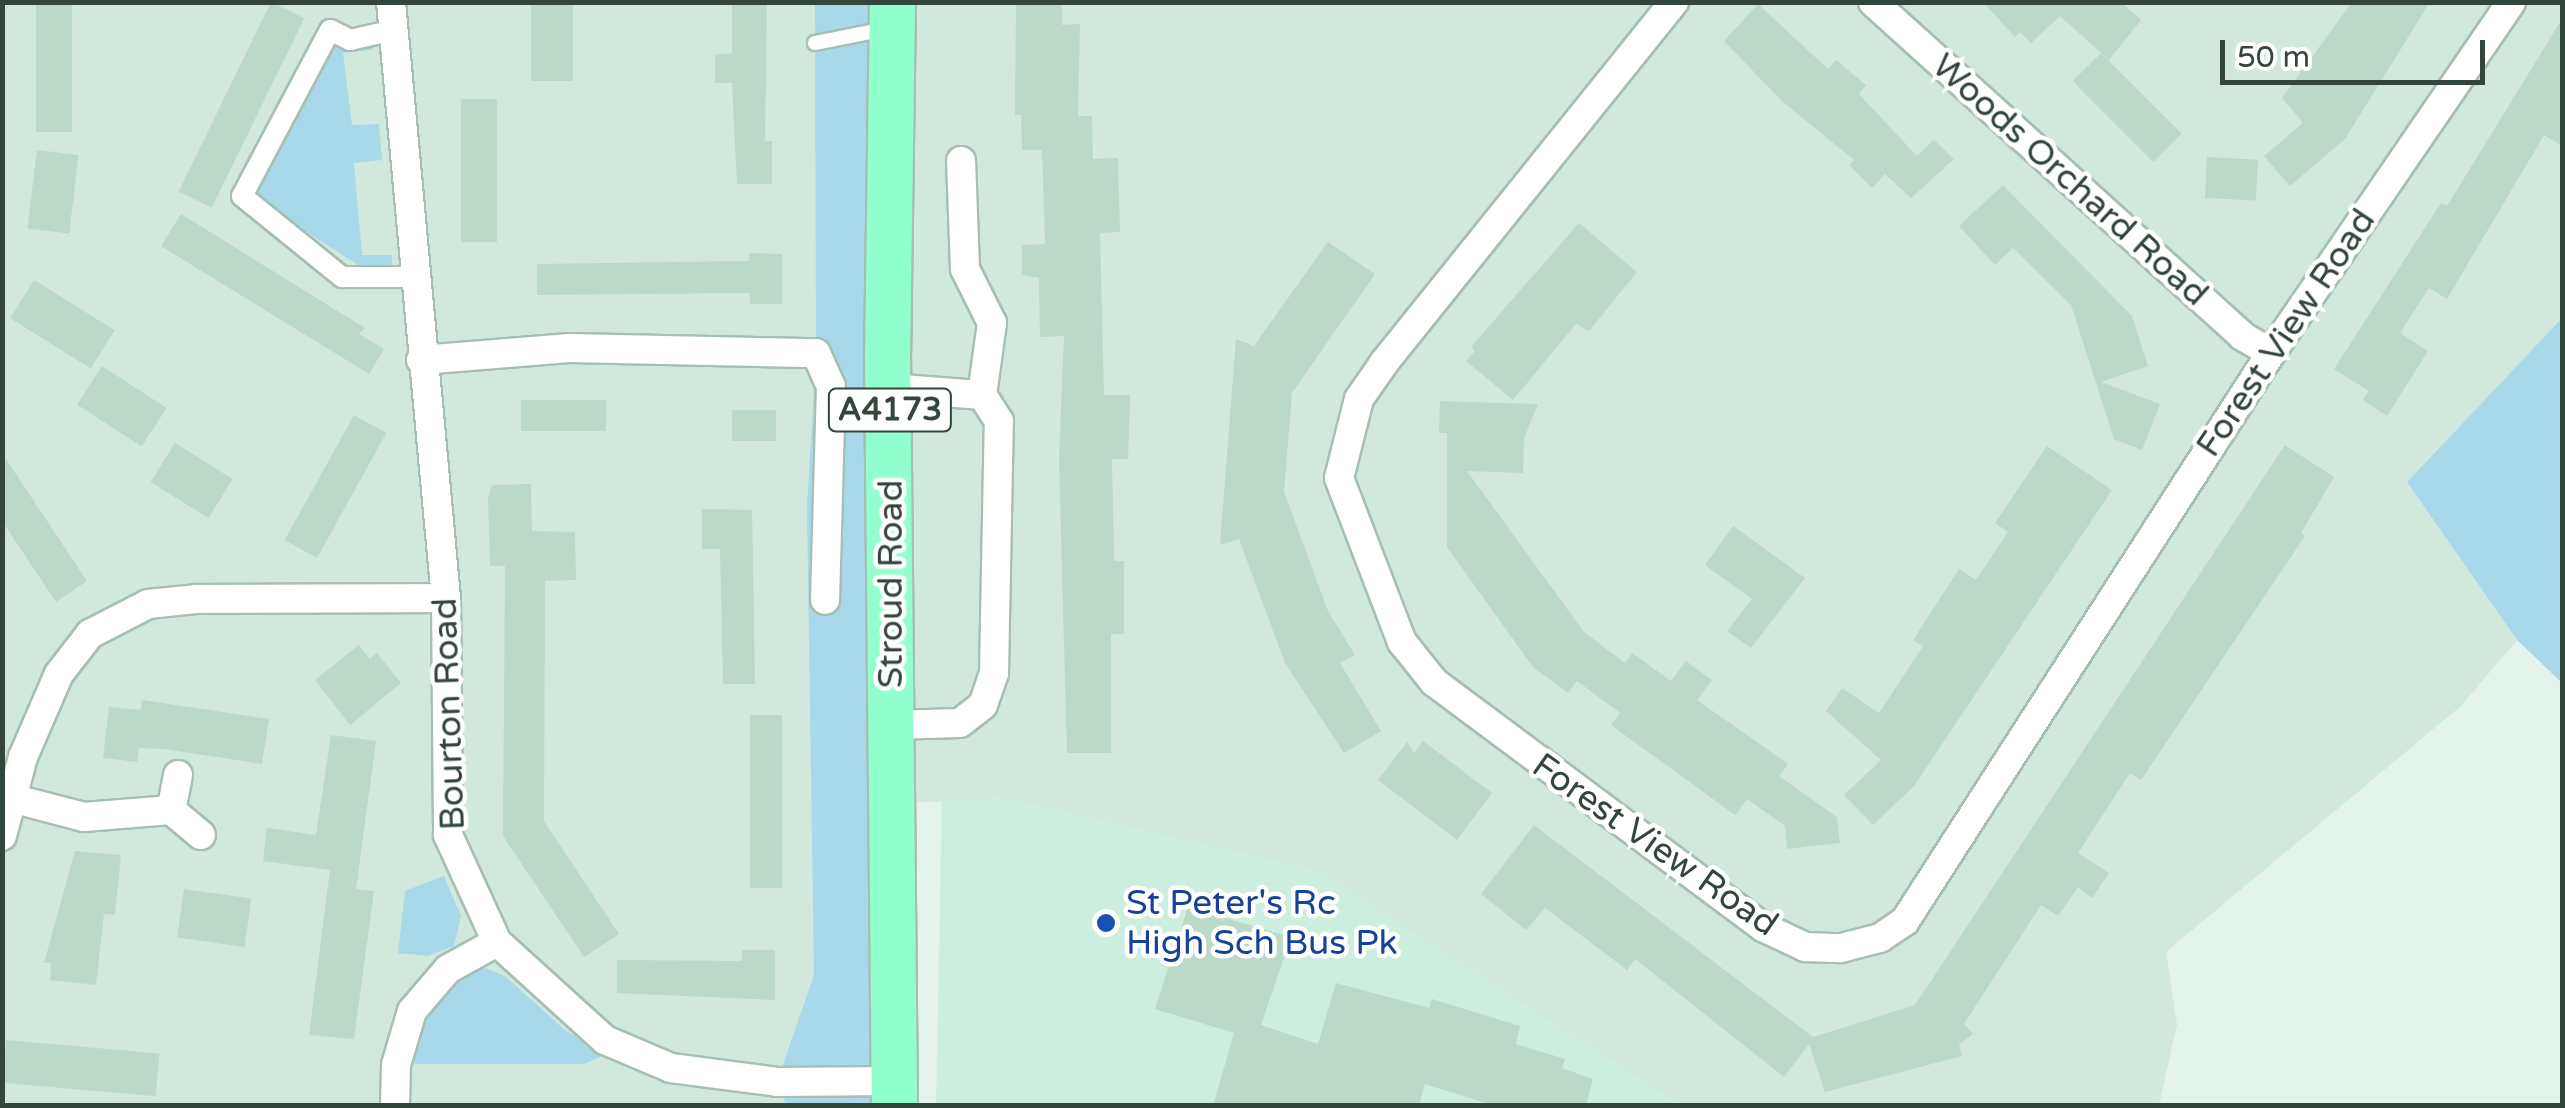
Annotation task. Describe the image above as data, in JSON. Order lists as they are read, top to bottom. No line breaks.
{"streets":{"main road":["A4173","Stroud Road"],"street":["Woods Orchard Road","Forest View Road","Bourton Road"]},"crossings":[["Woods Orchard Road","Forest View Road"],["Stroud Road","Bourton Road"]],"places":["St Peter's Rc High Sch Bus Pk"],"scale_bar":"50 m"}
